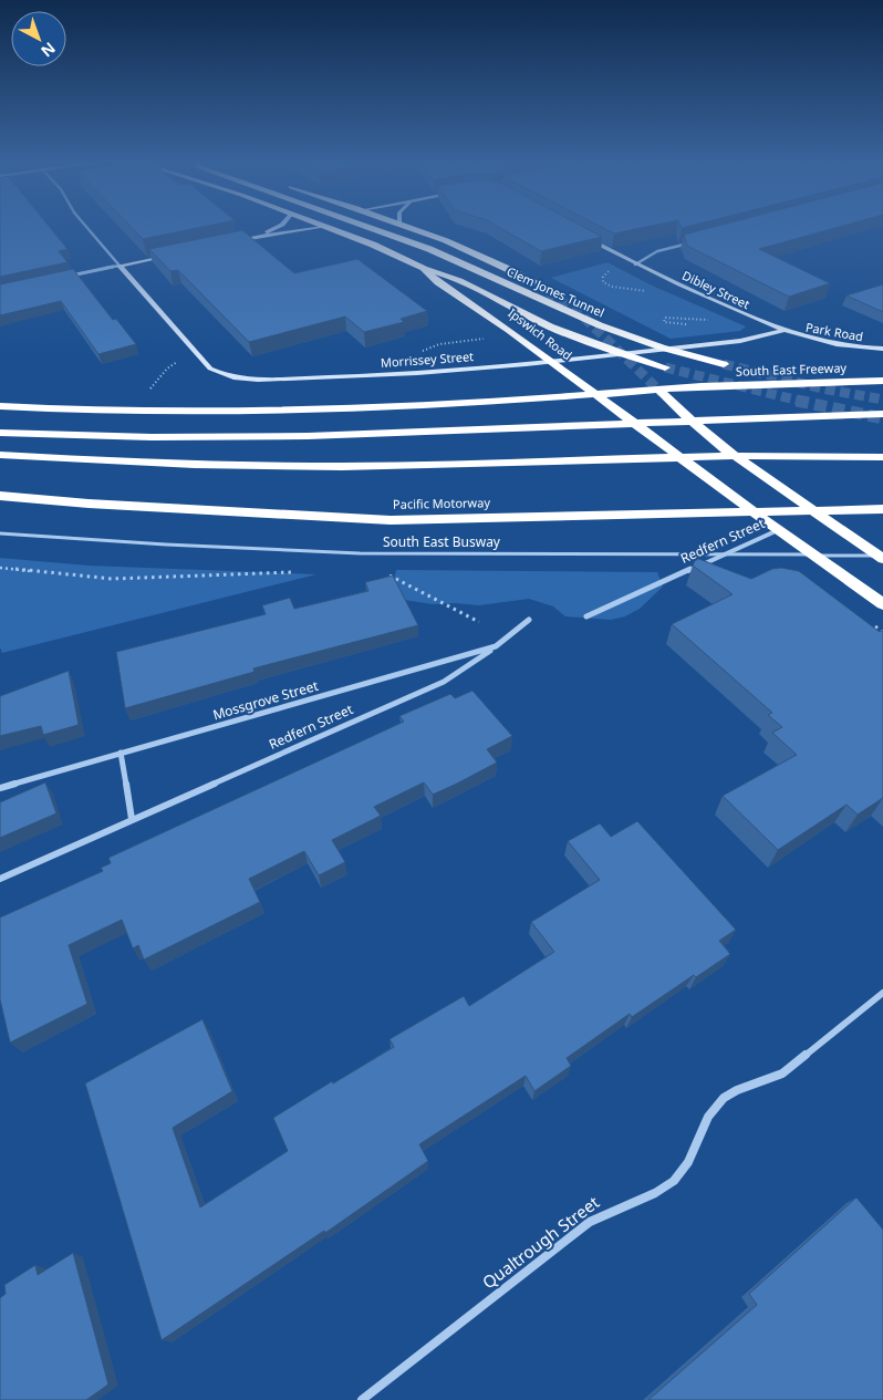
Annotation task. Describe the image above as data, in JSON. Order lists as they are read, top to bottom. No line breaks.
{"streets":{"highway":["Clem Jones Tunnel","Ipswich Road","South East Freeway","Pacific Motorway"],"street":["Dibley Street","Park Road","Morrissey Street","Redfern Street","Mossgrove Street","Qualtrough Street"],"lane":["South East Busway"]},"crossings":[["Dibley Street","Park Road"],["Dibley Street","Morrissey Street"],["Park Road","Morrissey Street"],["Ipswich Road","Redfern Street"],["Redfern Street","Mossgrove Street"]],"north":"bottom right"}
